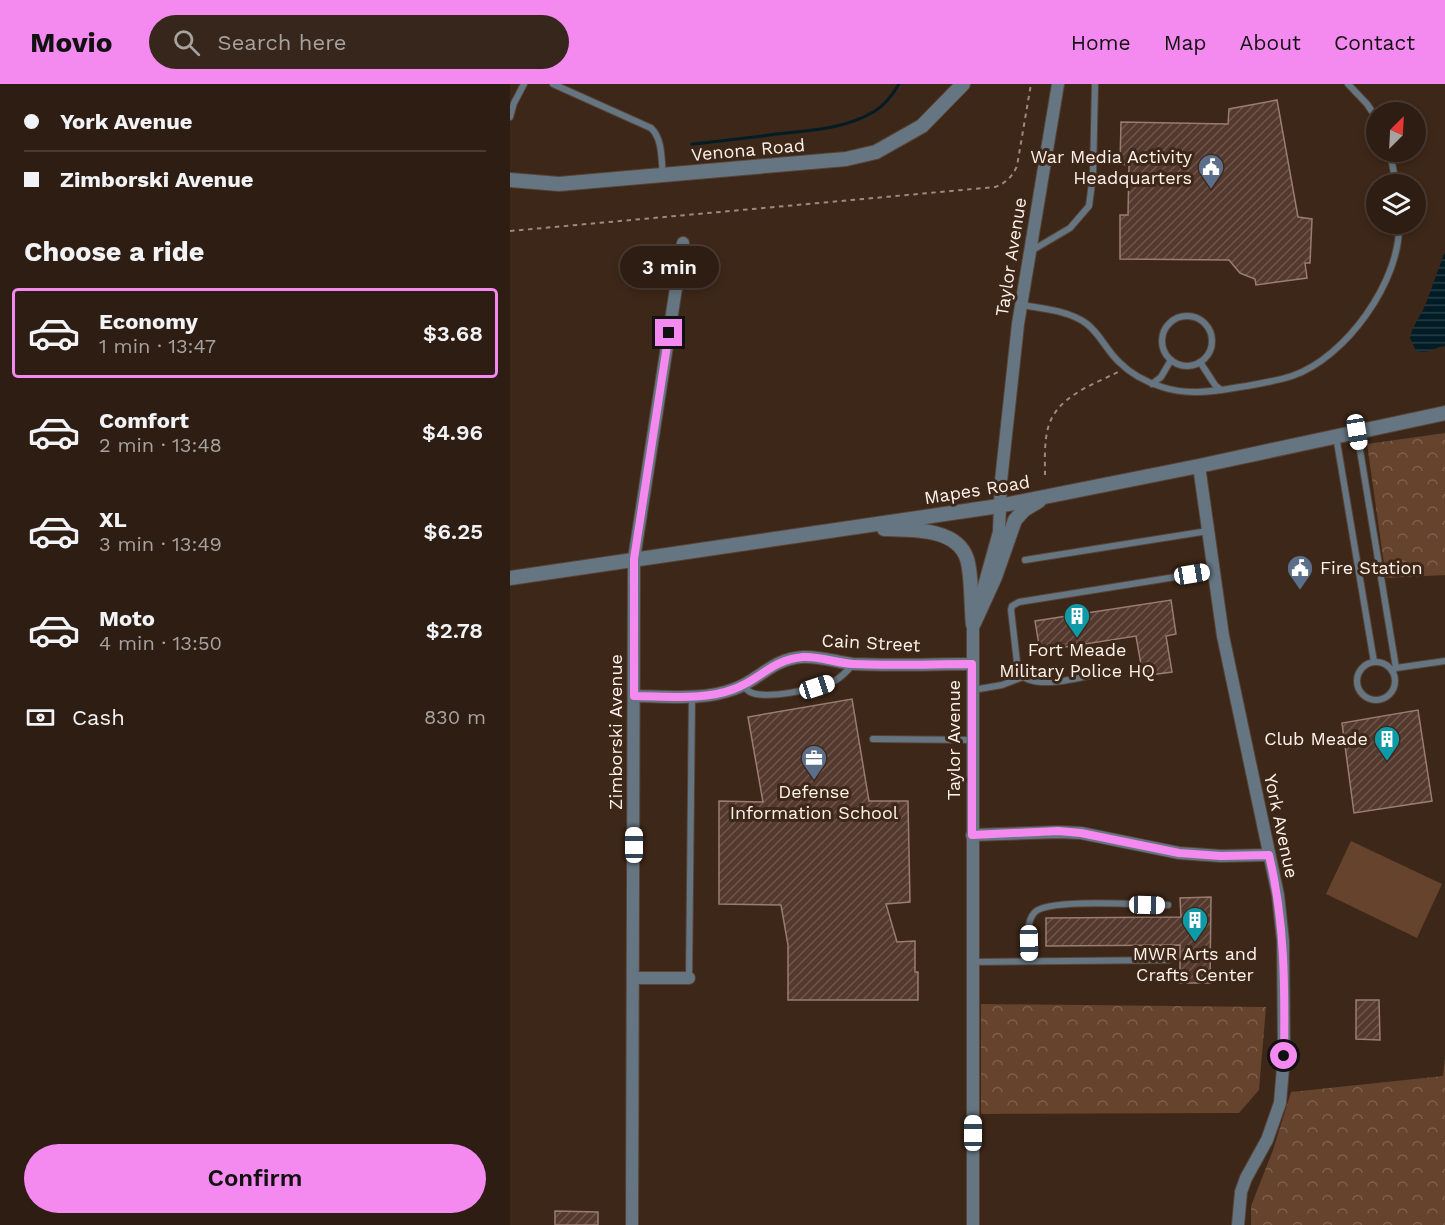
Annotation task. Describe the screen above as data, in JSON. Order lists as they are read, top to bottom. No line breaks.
{"streets":{"street":["Venona Road","Taylor Avenue","Mapes Road","Cain Street","Zimborski Avenue","York Avenue"]},"crossings":[["Taylor Avenue","Mapes Road"],["Taylor Avenue","Cain Street"],["Mapes Road","Zimborski Avenue"],["Mapes Road","York Avenue"],["Cain Street","Zimborski Avenue"]],"places":{"public building":["War Media Activity Headquarters","Fire Station"],"building":["Fort Meade Military Police HQ","Club Meade","MWR Arts and Crafts Center"],"office":["Defense Information School"]},"north":"top right","page":{"header":"Movio","search":"Search here","nav":["Home","Map","About","Contact"],"banner":["York Avenue","Zimborski Avenue"],"heading":"Choose a ride","bubble":"3 min","list":[{"name":"Economy","note":"1 min · 13:47","value":"$3.68"},{"name":"Comfort","note":"2 min · 13:48","value":"$4.96"},{"name":"XL","note":"3 min · 13:49","value":"$6.25"},{"name":"Moto","note":"4 min · 13:50","value":"$2.78"}],"pay":["Cash","830 m"],"buttons":"Confirm"}}
